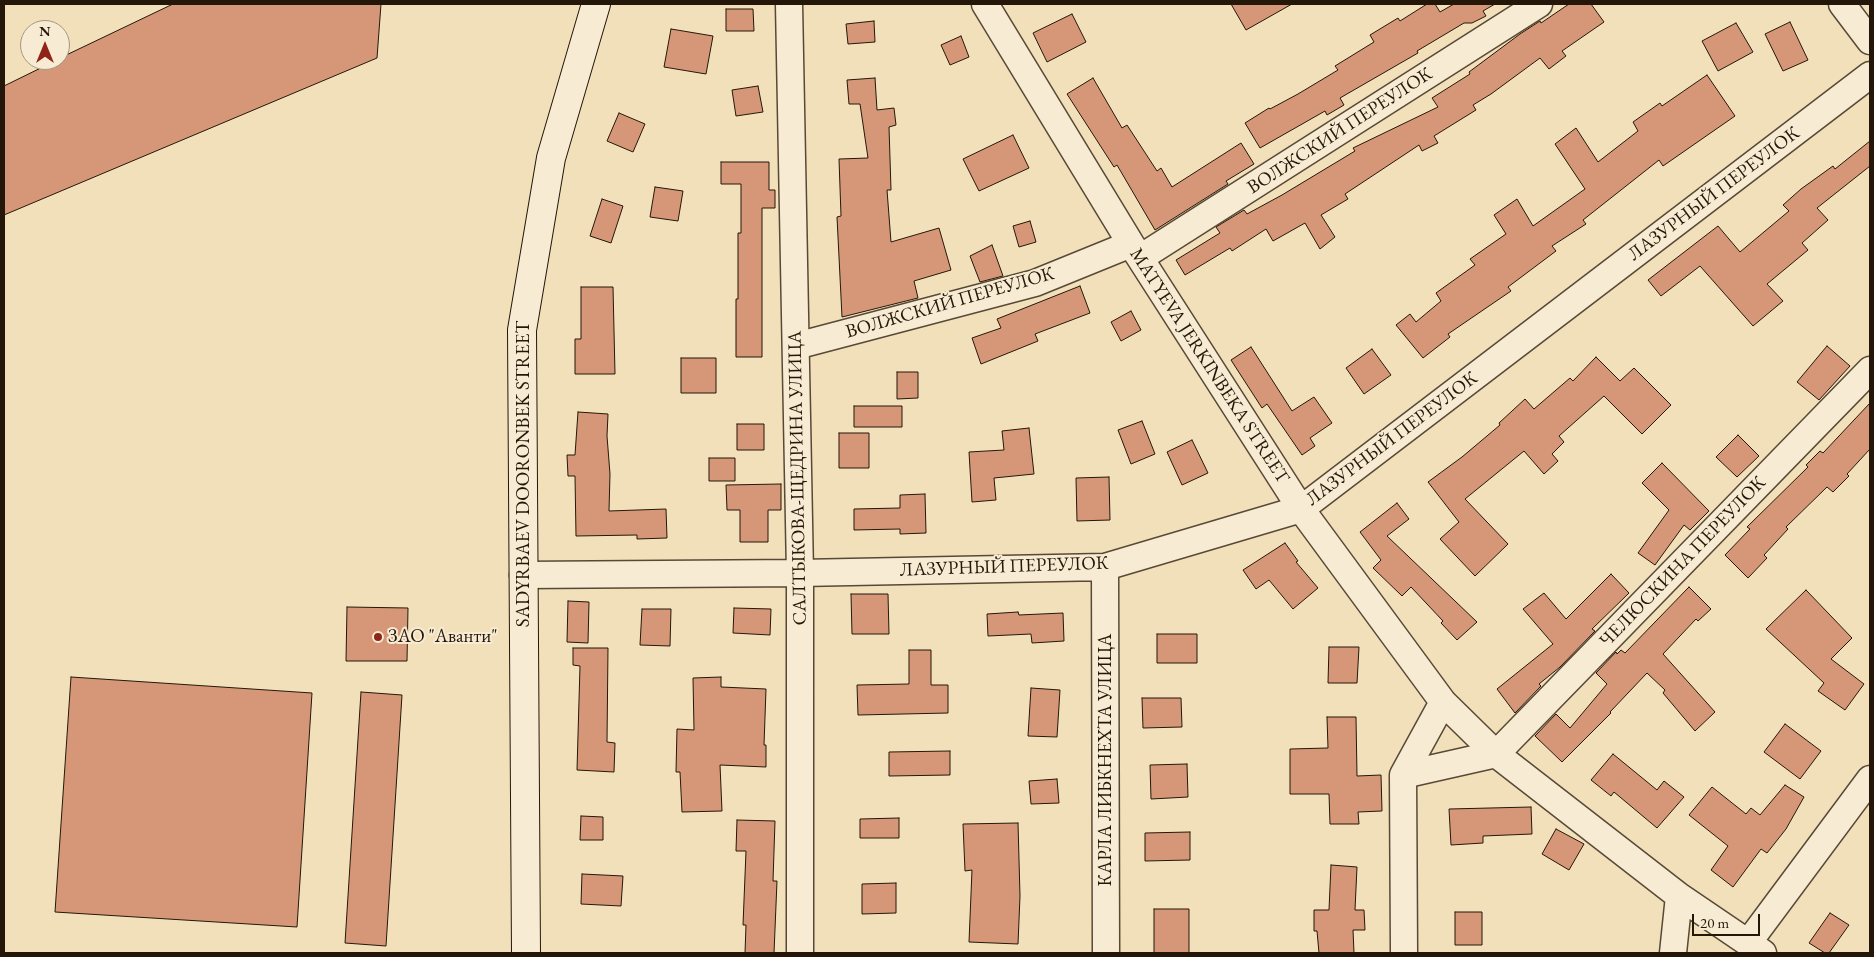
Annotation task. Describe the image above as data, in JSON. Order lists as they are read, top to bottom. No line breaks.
{"streets":{"main road":["SADYRBAEV DOORONBEK STREET"],"street":["ВОЛЖСКИЙ ПЕРЕУЛОК","ЛАЗУРНЫЙ ПЕРЕУЛОК","MATYEVA JERKINBEKA STREET","САЛТЫКОВА-ЩЕДРИНА УЛИЦА","ЧЕЛЮСКИНА ПЕРЕУЛОК","КАРЛА ЛИБКНЕХТА УЛИЦА"]},"crossings":[["ВОЛЖСКИЙ ПЕРЕУЛОК","MATYEVA JERKINBEKA STREET"],["ВОЛЖСКИЙ ПЕРЕУЛОК","САЛТЫКОВА-ЩЕДРИНА УЛИЦА"],["ЛАЗУРНЫЙ ПЕРЕУЛОК","MATYEVA JERKINBEKA STREET"],["ЛАЗУРНЫЙ ПЕРЕУЛОК","SADYRBAEV DOORONBEK STREET"],["ЛАЗУРНЫЙ ПЕРЕУЛОК","САЛТЫКОВА-ЩЕДРИНА УЛИЦА"],["ЛАЗУРНЫЙ ПЕРЕУЛОК","КАРЛА ЛИБКНЕХТА УЛИЦА"],["MATYEVA JERKINBEKA STREET","ЧЕЛЮСКИНА ПЕРЕУЛОК"]],"places":["ЗАО \"Аванти\""],"scale_bar":"20 m","north":"top"}
